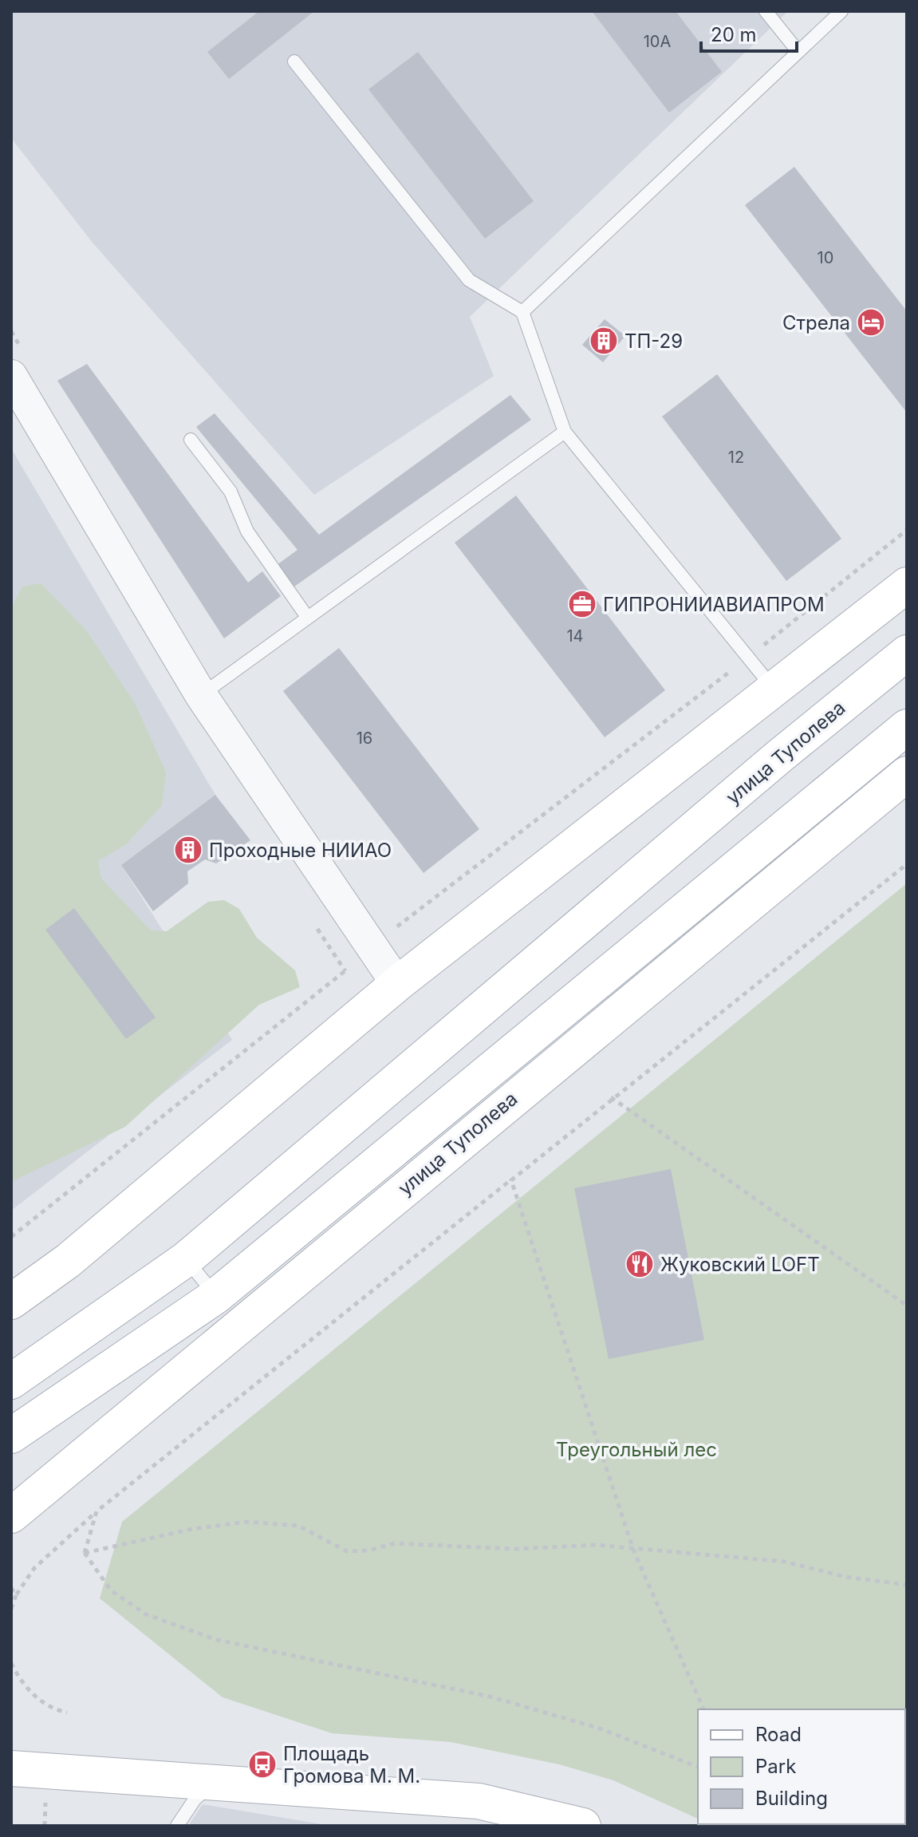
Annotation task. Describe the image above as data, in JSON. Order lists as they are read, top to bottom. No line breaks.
{"streets":{"main road":["улица Туполева"]},"parks":["Треугольный лес"],"places":{"hotel":["Стрела"],"building":["ТП-29","Проходные НИИАО"],"office":["ГИПРОНИИАВИАПРОМ"],"restaurant":["Жуковский LOFT"],"bus stop":["Площадь Громова М. М."]},"house_numbers":["10А","10","12","14","16"],"legend":["Road","Park","Building"],"scale_bar":"20 m"}
